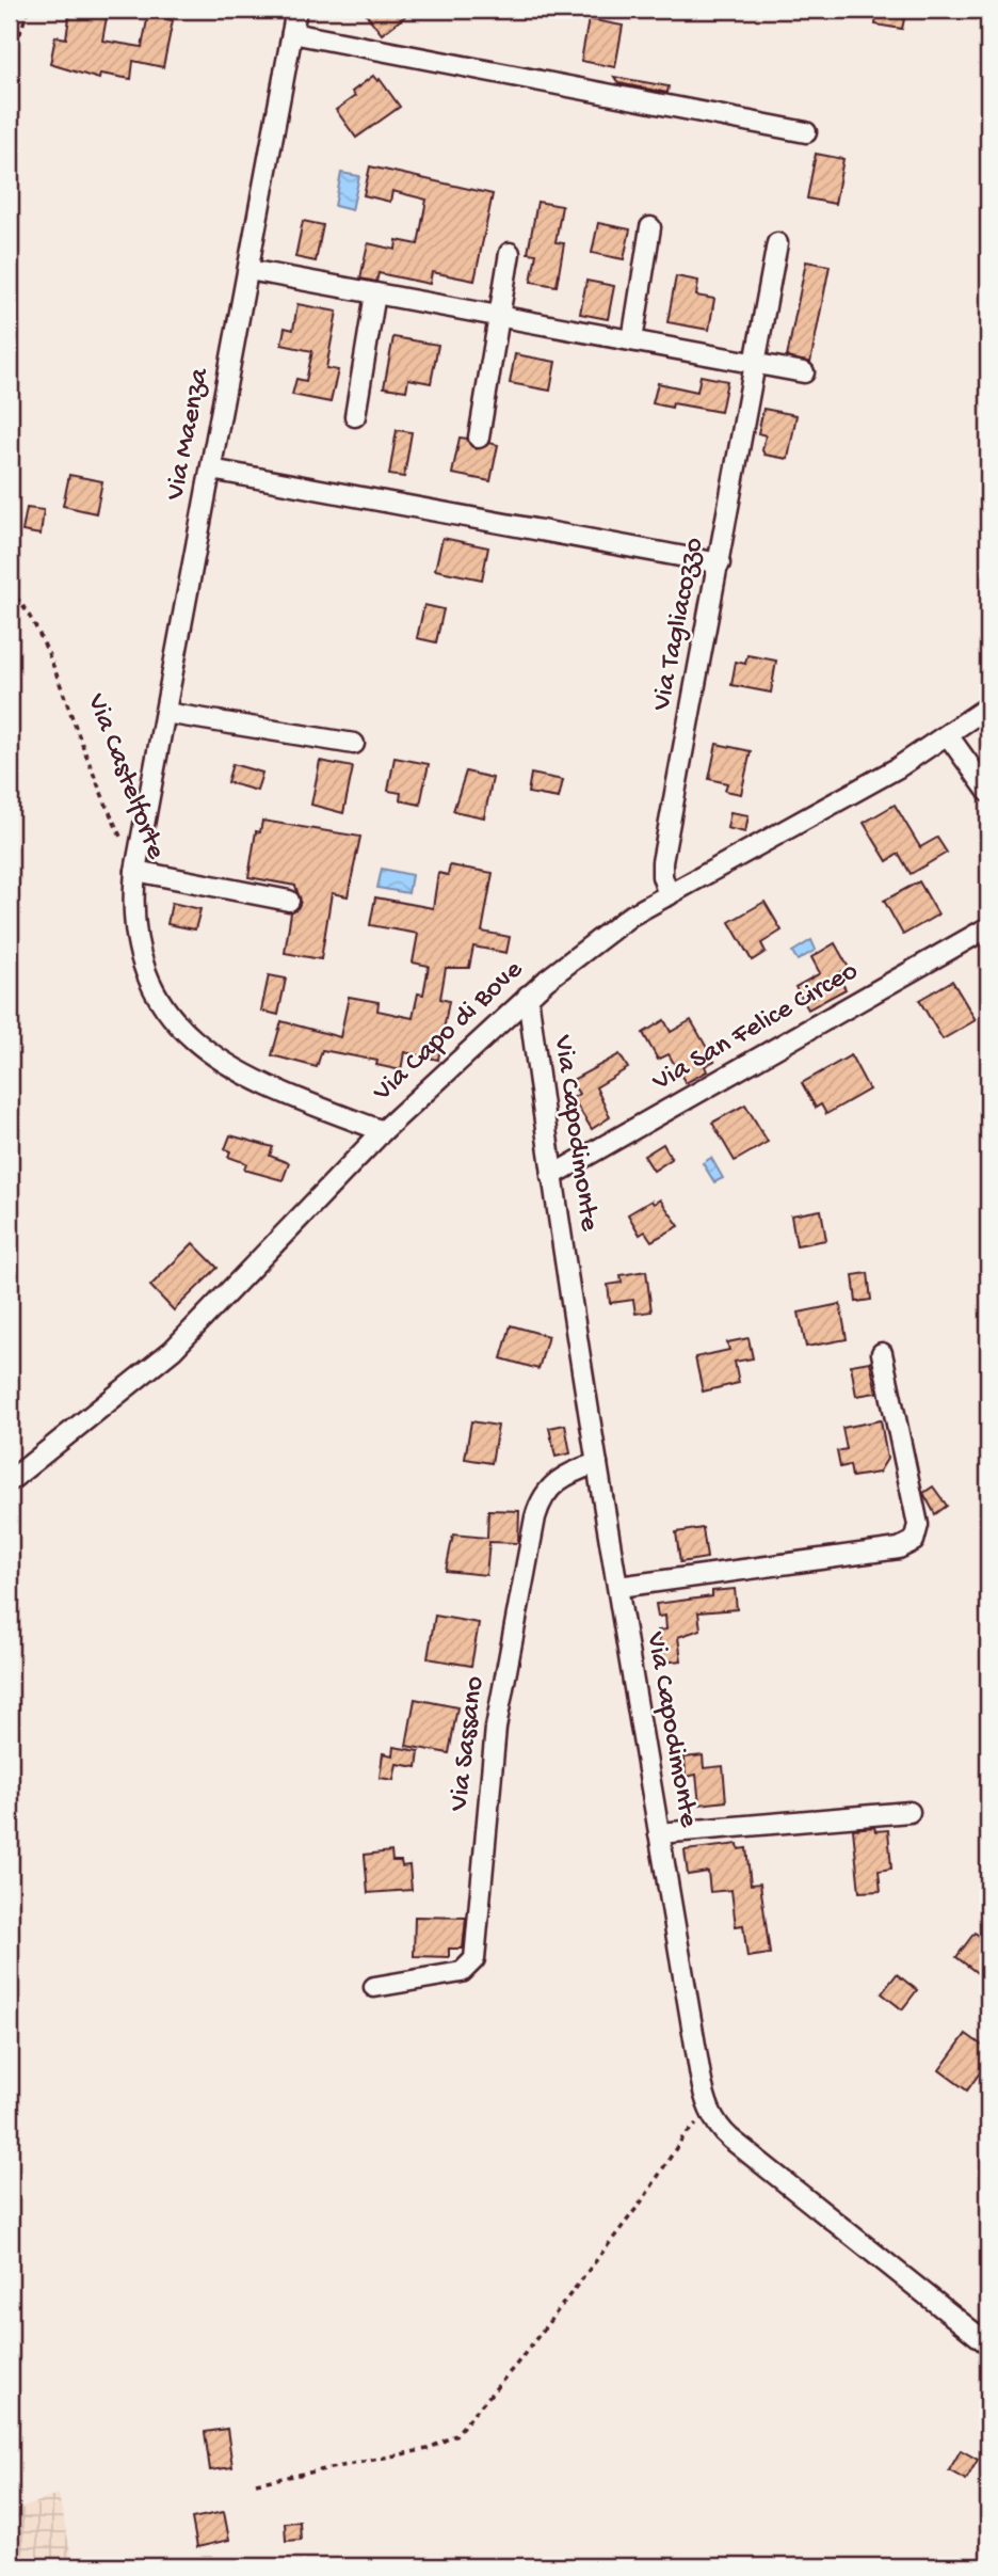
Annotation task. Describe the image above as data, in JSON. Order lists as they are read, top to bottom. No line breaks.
{"streets":{"street":["Via Maenza","Via Tagliacozzo","Via Castelforte","Via San Felice Circeo","Via Capo di Bove","Via Capodimonte","Via Sassano"]},"crossings":[["Via Maenza","Via Castelforte"],["Via Tagliacozzo","Via Capo di Bove"],["Via Castelforte","Via Capo di Bove"],["Via San Felice Circeo","Via Capodimonte"],["Via Capo di Bove","Via Capodimonte"],["Via Capodimonte","Via Sassano"]]}
